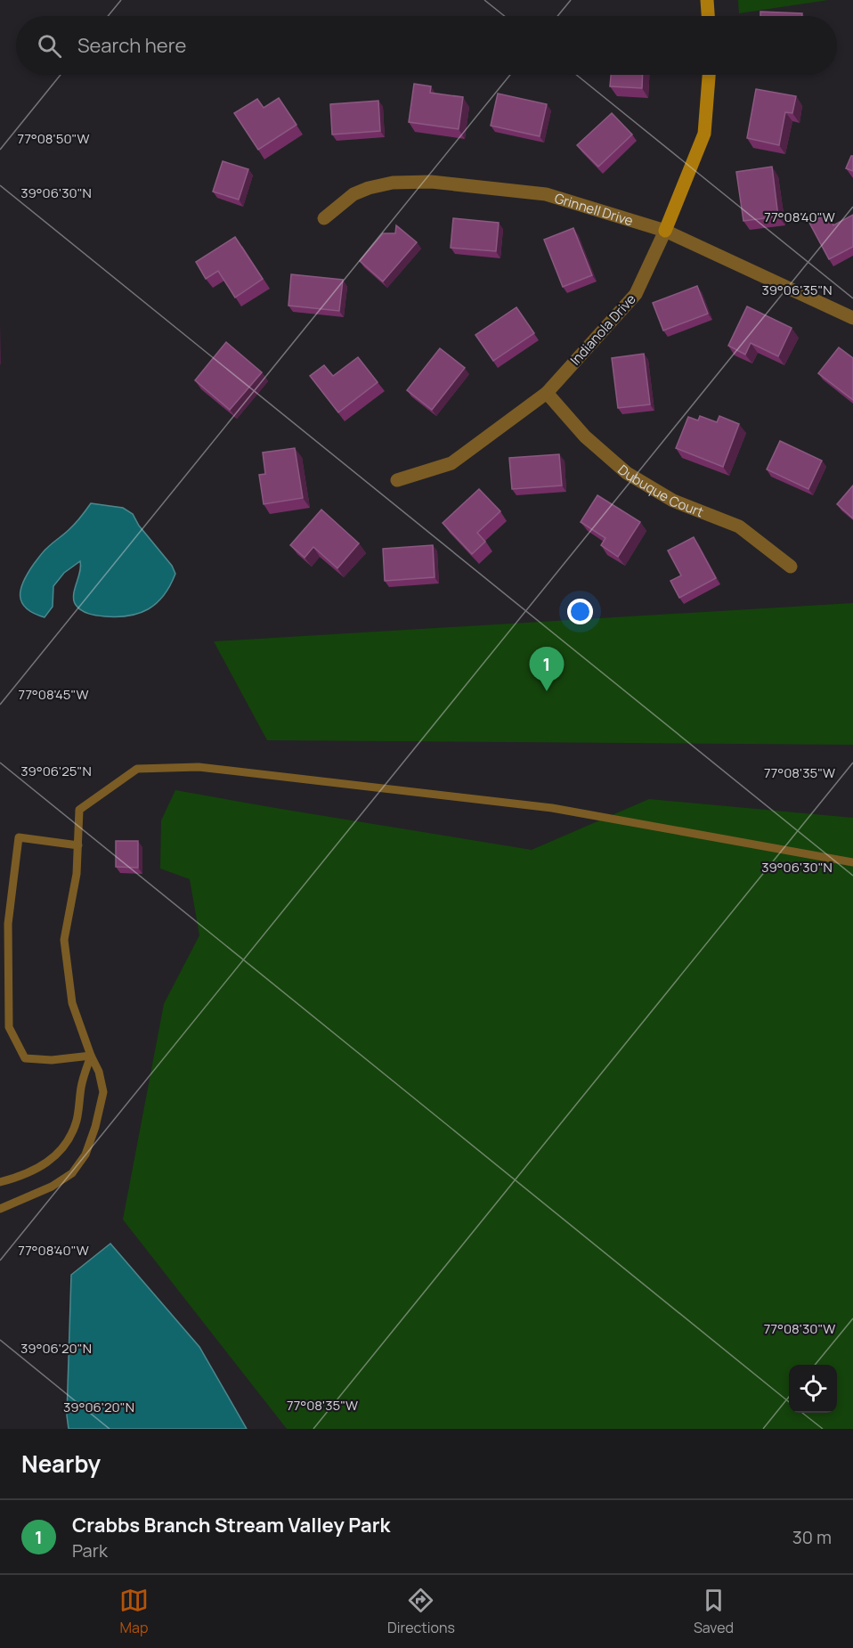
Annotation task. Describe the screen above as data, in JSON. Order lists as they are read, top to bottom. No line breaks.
{"streets":{"street":["Grinnell Drive","Indianola Drive","Dubuque Court"]},"crossings":[["Grinnell Drive","Indianola Drive"],["Indianola Drive","Dubuque Court"]],"page":{"search":"Search here","pins":"1","heading":"Nearby","list":[{"mark":"1","name":"Crabbs Branch Stream Valley Park","note":"Park","value":"30 m"}],"nav":["Map","Directions","Saved"]},"coordinates":["77°08'50\"W","39°06'30\"N","77°08'40\"W","39°06'35\"N","77°08'45\"W","39°06'25\"N","77°08'35\"W","77°08'30\"W","39°06'20\"N"]}
